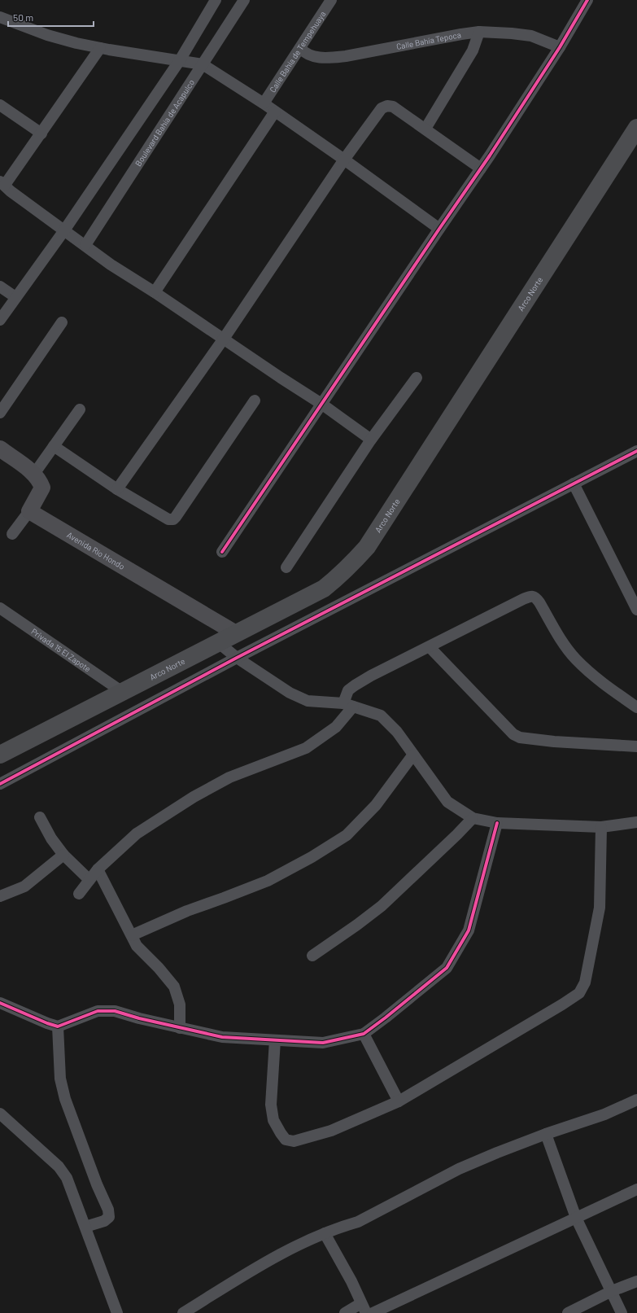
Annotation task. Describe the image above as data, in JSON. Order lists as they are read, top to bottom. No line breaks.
{"streets":{"main road":["Arco Norte","Avenida Río Hondo"],"street":["Calle Bahía Tepoca","Calle Bahía de Tempehuaya","Boulevard Bahía de Acapulco","Privada 15 El Zapote"]},"crossings":[["Calle Bahía Tepoca","Calle Bahía de Tempehuaya"],["Arco Norte","Avenida Río Hondo"],["Arco Norte","Privada 15 El Zapote"]],"scale_bar":"50 m"}
